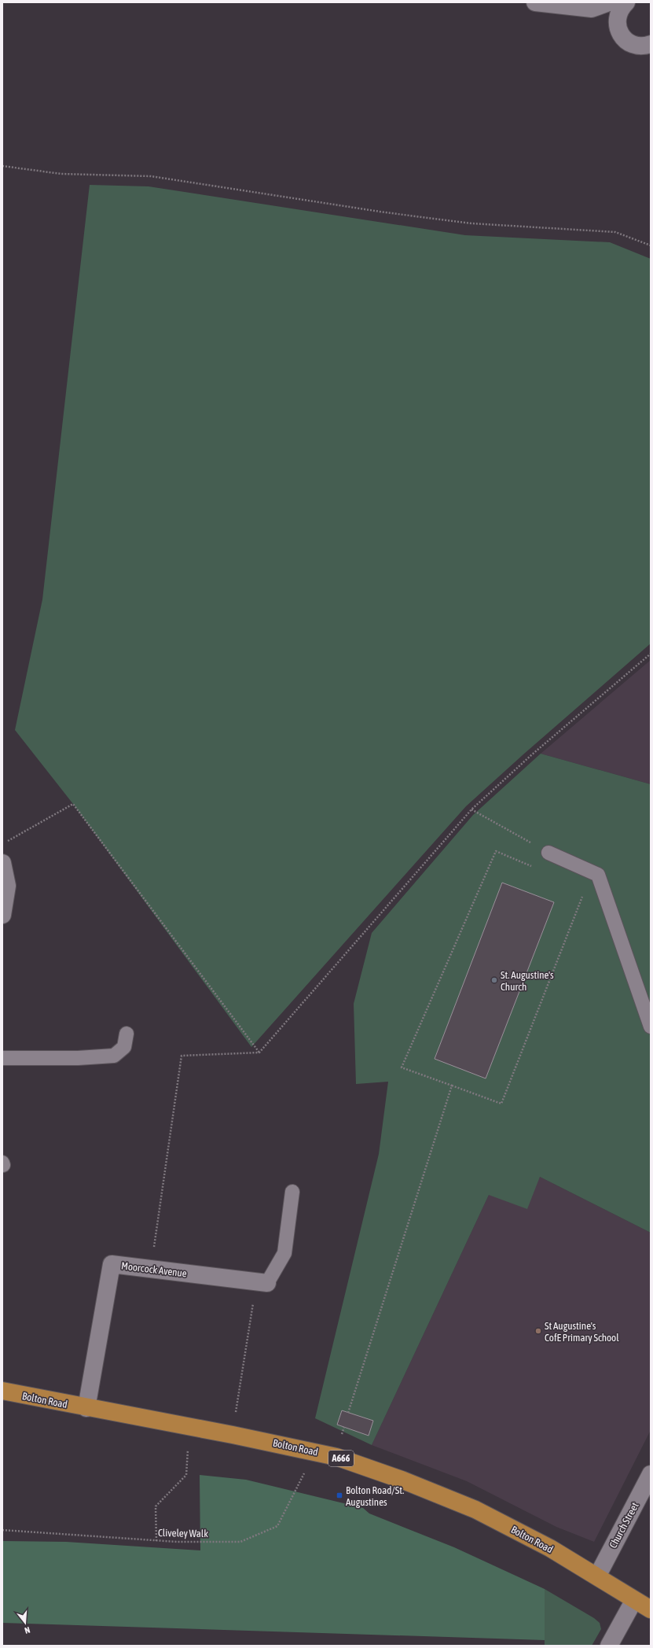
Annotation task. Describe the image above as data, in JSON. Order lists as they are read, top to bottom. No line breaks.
{"streets":{"main road":["Bolton Road","A666"],"street":["Moorcock Avenue","Church Street"],"path":["Cliveley Walk"]},"crossings":[["Moorcock Avenue","Bolton Road"],["Bolton Road","Church Street"],["Bolton Road","Cliveley Walk"]],"places":{"other":["St. Augustine's Church","St Augustine's CofE Primary School"],"transit":["Bolton Road/St. Augustines"]},"north":"bottom"}
